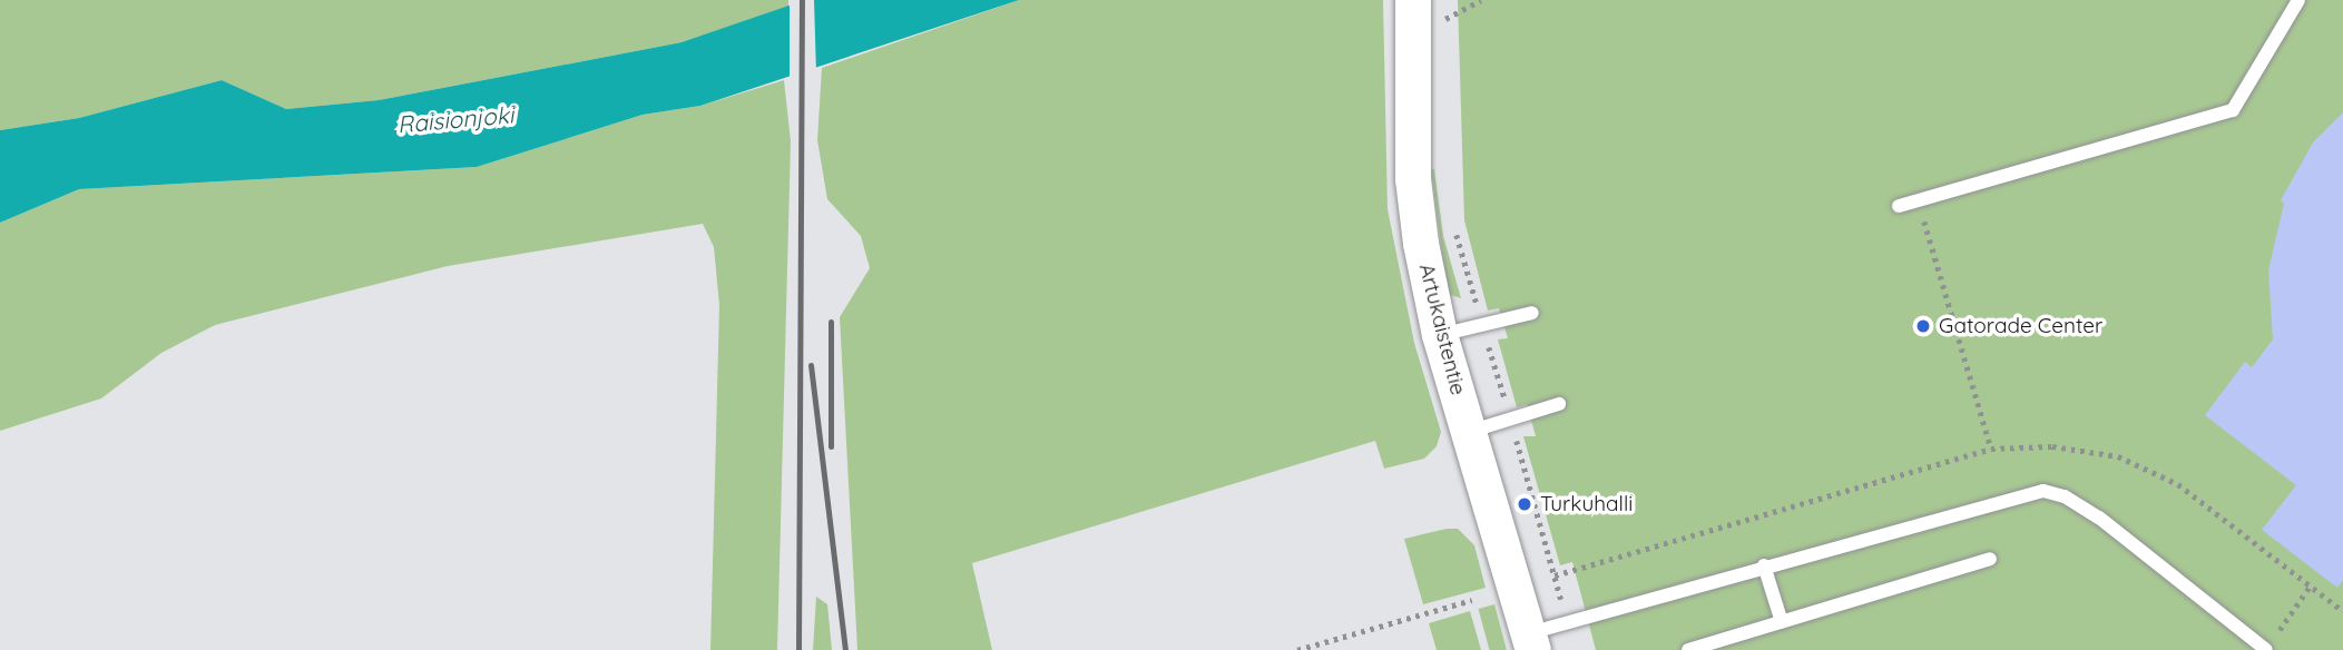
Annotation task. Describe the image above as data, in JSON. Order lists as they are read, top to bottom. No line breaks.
{"streets":{"street":["Artukaistentie"]},"water":["Raisionjoki"],"places":["Gatorade Center","Turkuhalli"]}
